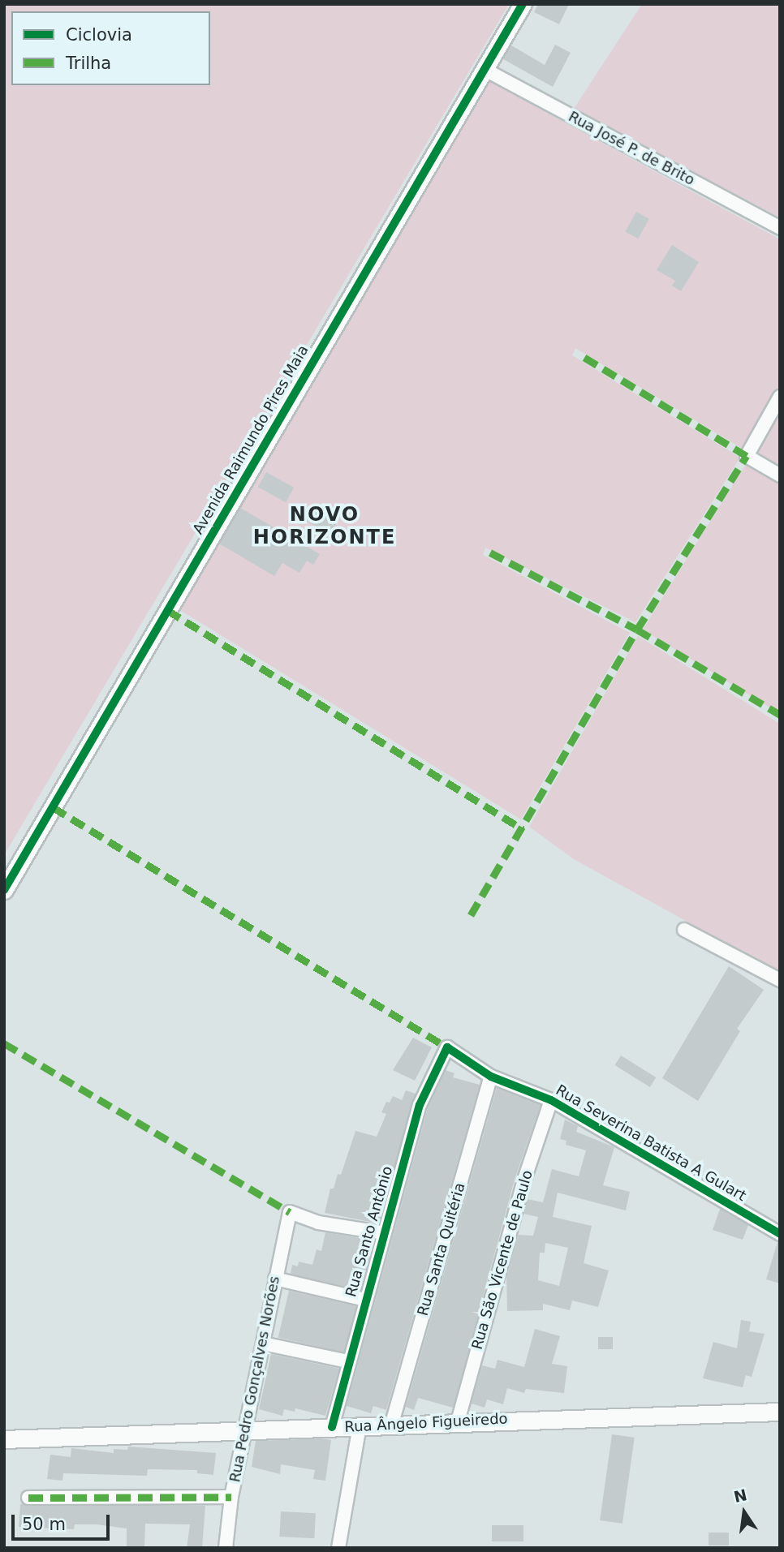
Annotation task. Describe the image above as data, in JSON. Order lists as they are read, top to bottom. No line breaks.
{"streets":{"street":["Rua José P. de Brito","Avenida Raimundo Pires Maia","Rua Severina Batista A Gulart","Rua Santo Antônio","Rua Santa Quitéria","Rua São Vicente de Paulo","Rua Pedro Gonçalves Norões","Rua Ângelo Figueiredo"]},"crossings":[["Rua José P. de Brito","Avenida Raimundo Pires Maia"],["Rua Severina Batista A Gulart","Rua Santo Antônio"],["Rua Severina Batista A Gulart","Rua Santa Quitéria"],["Rua Severina Batista A Gulart","Rua São Vicente de Paulo"],["Rua Santo Antônio","Rua Pedro Gonçalves Norões"],["Rua Santo Antônio","Rua Ângelo Figueiredo"],["Rua Santa Quitéria","Rua Ângelo Figueiredo"],["Rua São Vicente de Paulo","Rua Ângelo Figueiredo"],["Rua Pedro Gonçalves Norões","Rua Ângelo Figueiredo"]],"districts":["NOVO HORIZONTE"],"legend":["Ciclovia","Trilha"],"scale_bar":"50 m","north":"top"}
